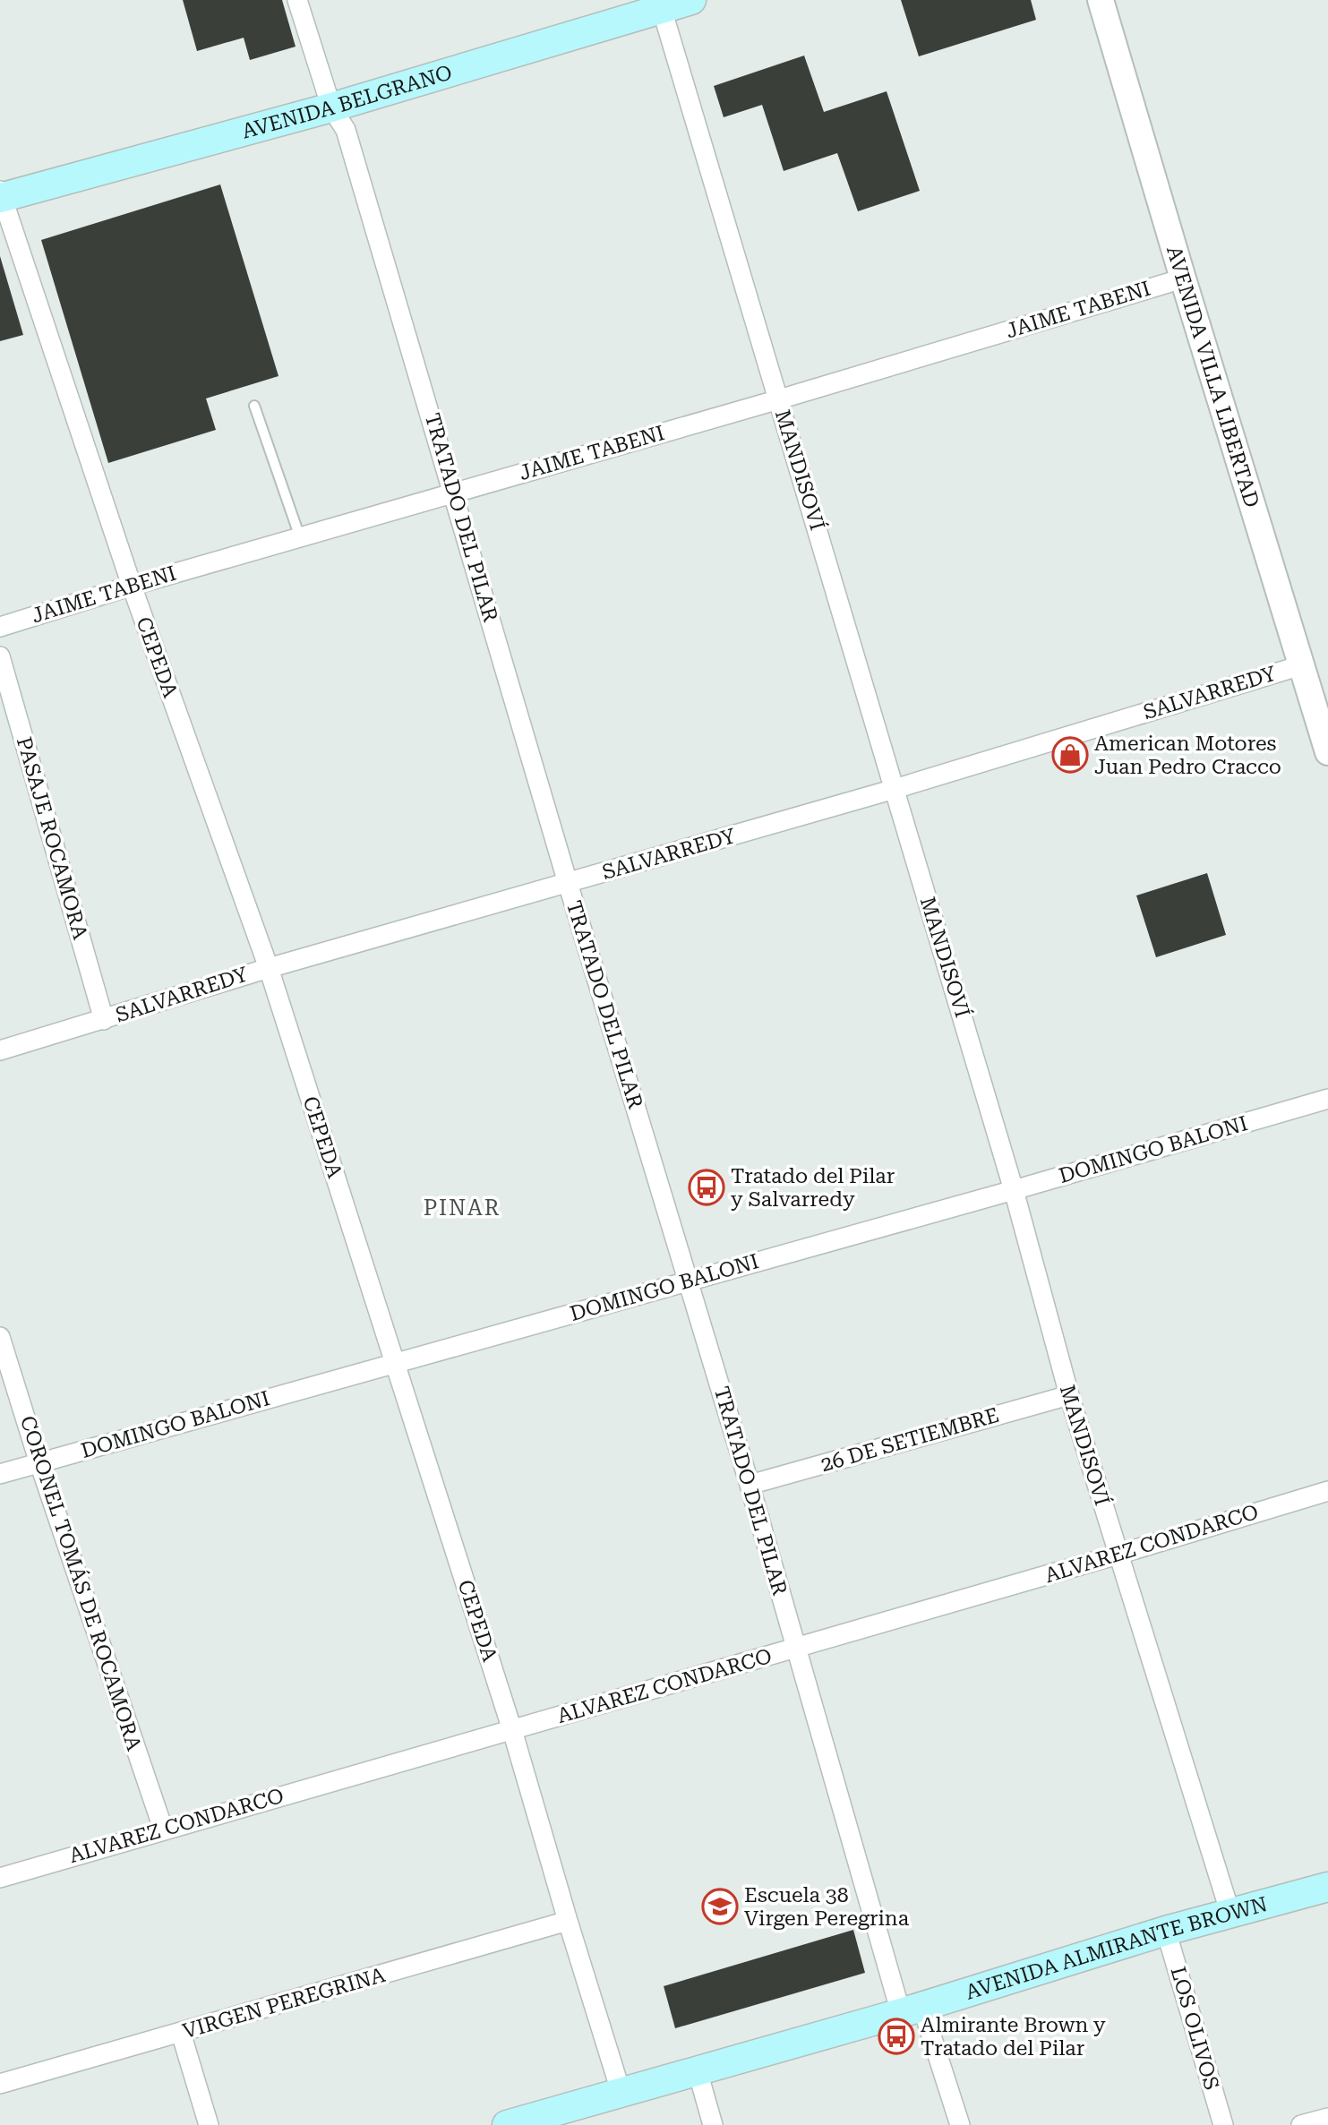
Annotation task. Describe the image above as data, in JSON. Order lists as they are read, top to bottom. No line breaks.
{"streets":{"main road":["AVENIDA BELGRANO","AVENIDA ALMIRANTE BROWN"],"street":["JAIME TABENI","AVENIDA VILLA LIBERTAD","MANDISOVÍ","TRATADO DEL PILAR","CEPEDA","SALVARREDY","PASAJE ROCAMORA","DOMINGO BALONI","26 DE SETIEMBRE","ALVAREZ CONDARCO","CORONEL TOMÁS DE ROCAMORA","VIRGEN PEREGRINA","LOS OLIVOS"]},"crossings":[["AVENIDA BELGRANO","MANDISOVÍ"],["AVENIDA BELGRANO","TRATADO DEL PILAR"],["AVENIDA BELGRANO","CEPEDA"],["JAIME TABENI","AVENIDA VILLA LIBERTAD"],["JAIME TABENI","MANDISOVÍ"],["JAIME TABENI","TRATADO DEL PILAR"],["JAIME TABENI","CEPEDA"],["AVENIDA VILLA LIBERTAD","SALVARREDY"],["MANDISOVÍ","SALVARREDY"],["MANDISOVÍ","DOMINGO BALONI"],["MANDISOVÍ","26 DE SETIEMBRE"],["MANDISOVÍ","ALVAREZ CONDARCO"],["MANDISOVÍ","AVENIDA ALMIRANTE BROWN"],["TRATADO DEL PILAR","SALVARREDY"],["TRATADO DEL PILAR","DOMINGO BALONI"],["TRATADO DEL PILAR","26 DE SETIEMBRE"],["TRATADO DEL PILAR","ALVAREZ CONDARCO"],["TRATADO DEL PILAR","AVENIDA ALMIRANTE BROWN"],["CEPEDA","SALVARREDY"],["CEPEDA","DOMINGO BALONI"],["CEPEDA","ALVAREZ CONDARCO"],["CEPEDA","AVENIDA ALMIRANTE BROWN"],["CEPEDA","VIRGEN PEREGRINA"],["SALVARREDY","PASAJE ROCAMORA"],["DOMINGO BALONI","CORONEL TOMÁS DE ROCAMORA"],["ALVAREZ CONDARCO","CORONEL TOMÁS DE ROCAMORA"],["AVENIDA ALMIRANTE BROWN","LOS OLIVOS"]],"districts":["PINAR"],"places":{"shop":["American Motores Juan Pedro Cracco"],"bus stop":["Tratado del Pilar y Salvarredy","Almirante Brown y Tratado del Pilar"],"school or university":["Escuela 38 Virgen Peregrina"]}}
